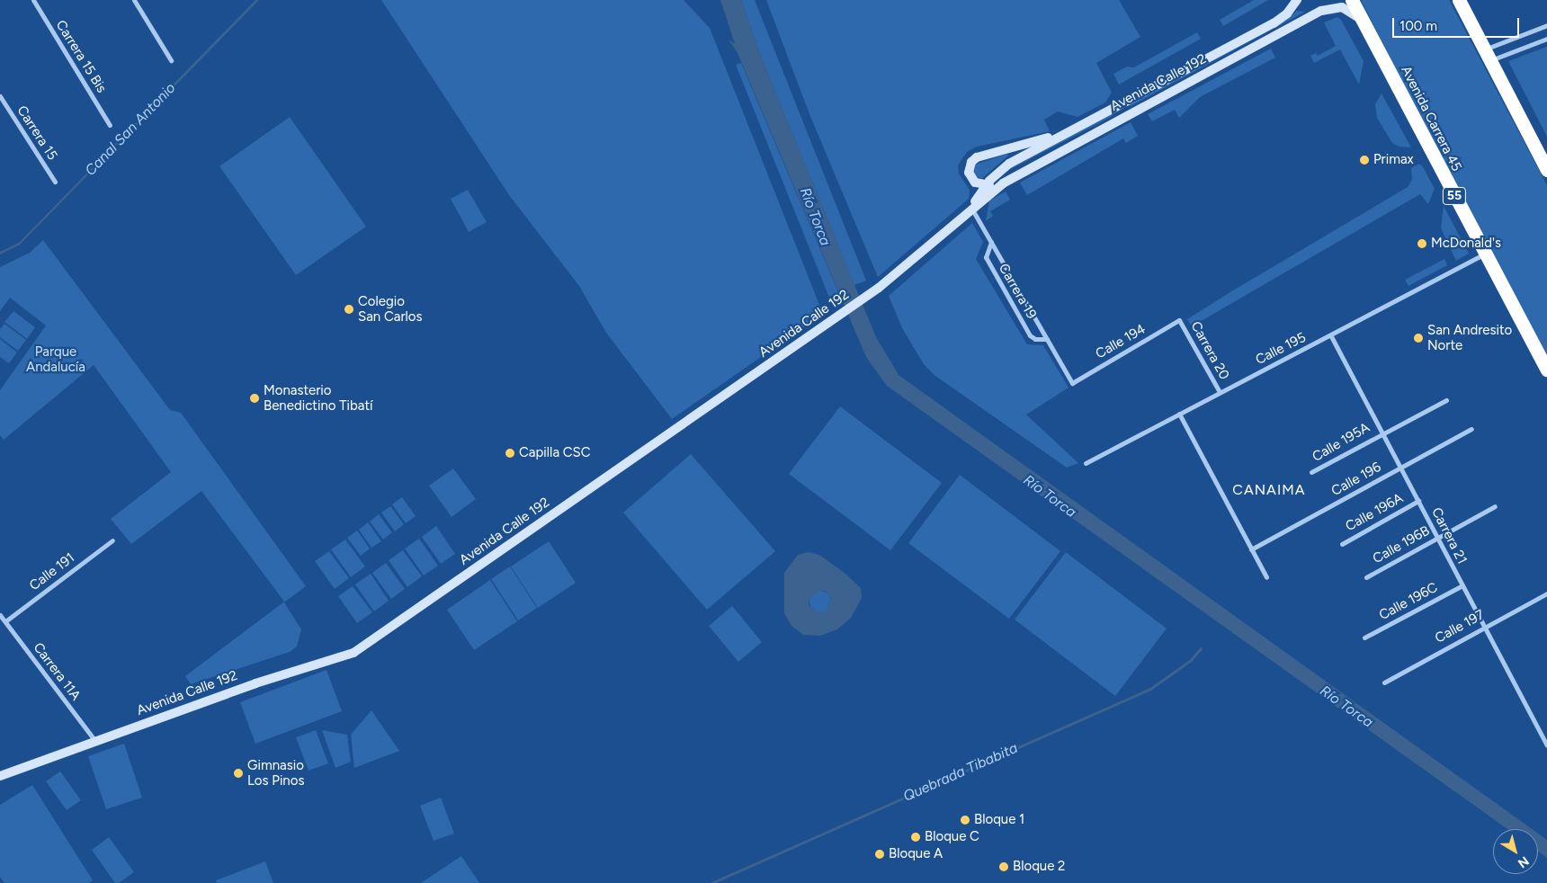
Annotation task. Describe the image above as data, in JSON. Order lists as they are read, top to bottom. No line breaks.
{"streets":{"highway":["Avenida Carrera 45","55"],"main road":["Avenida Calle 192"],"street":["Carrera 15 Bis","Carrera 15","Carrera 19","Calle 194","Calle 195","Carrera 20","Calle 195A","Calle 196","Calle 196A","Carrera 21","Calle 196B","Calle 191","Calle 196C","Calle 197","Carrera 11A"]},"crossings":[["Avenida Calle 192","Avenida Carrera 45"],["Avenida Calle 192","Carrera 19"],["Avenida Calle 192","Carrera 11A"],["Avenida Carrera 45","Calle 195"],["Carrera 19","Calle 194"],["Calle 194","Carrera 20"],["Calle 195","Carrera 20"],["Calle 195","Carrera 21"],["Calle 195A","Carrera 21"],["Calle 196","Carrera 21"],["Calle 196A","Carrera 21"],["Carrera 21","Calle 196B"],["Carrera 21","Calle 196C"],["Carrera 21","Calle 197"],["Calle 191","Carrera 11A"]],"districts":["CANAIMA"],"water":["Canal San Antonio","Río Torca","Quebrada Tibabita"],"parks":["Parque Andalucía"],"places":["Primax","McDonald's","Colegio San Carlos","San Andresito Norte","Monasterio Benedictino Tibatí","Capilla CSC","Gimnasio Los Pinos","Bloque 1","Bloque C","Bloque A","Bloque 2"],"scale_bar":"100 m","north":"bottom right"}
